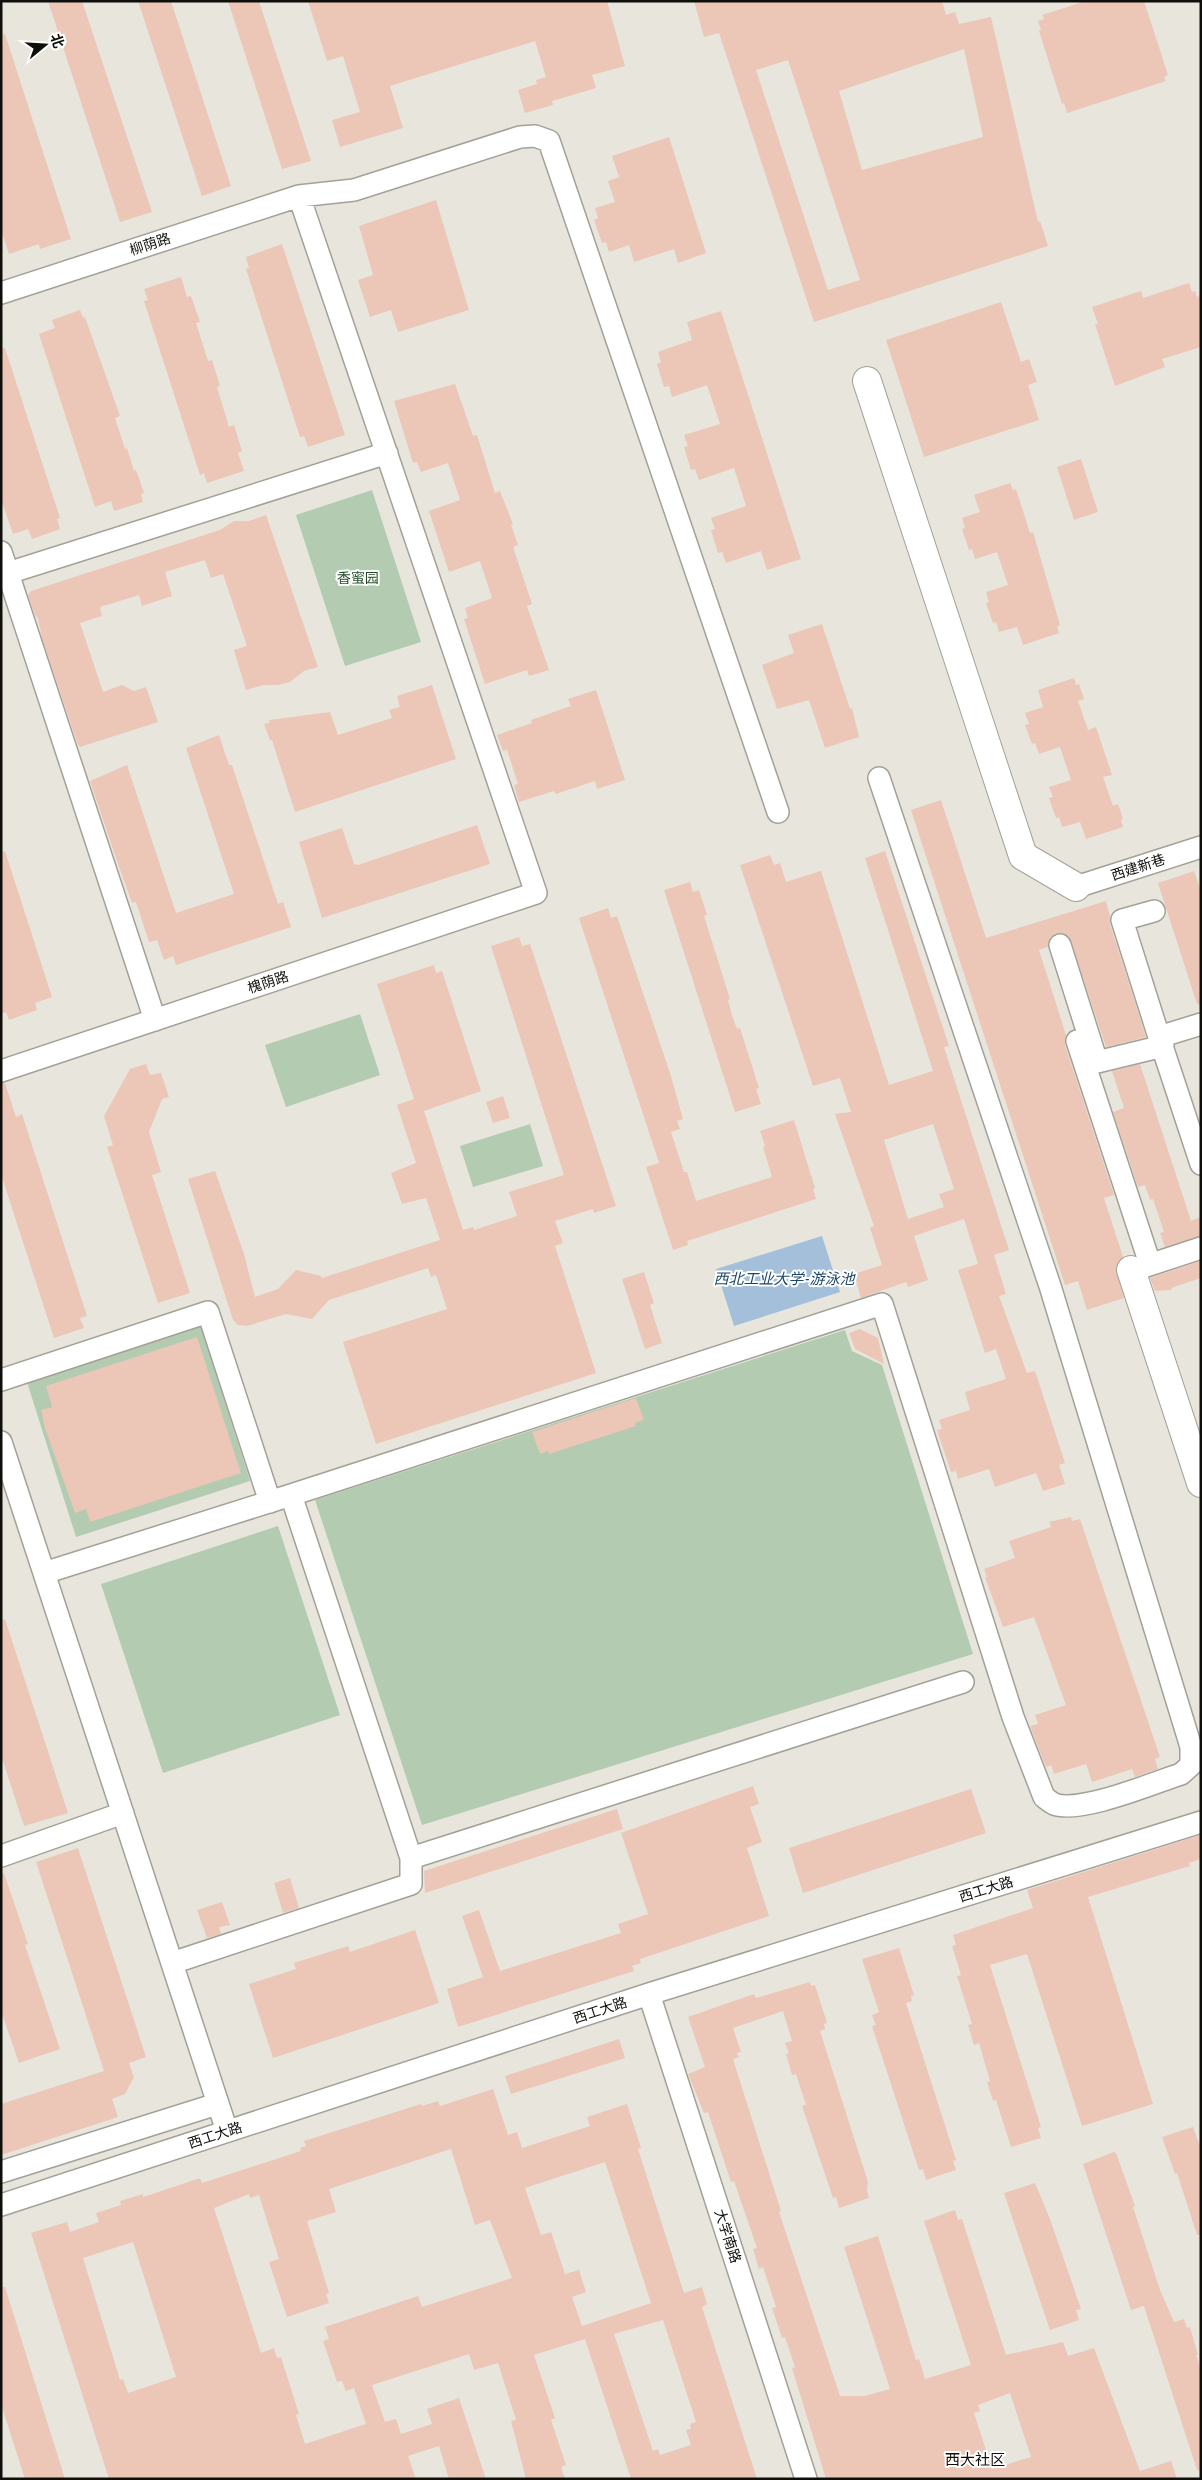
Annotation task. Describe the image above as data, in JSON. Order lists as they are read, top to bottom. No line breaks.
{"streets":{"street":["柳荫路","西建新巷","槐荫路","西工大路","大学南路"]},"crossings":[["西工大路","大学南路"]],"districts":["西大社区"],"water":["西北工业大学-游泳池"],"parks":["香蜜园"],"north":"right"}
